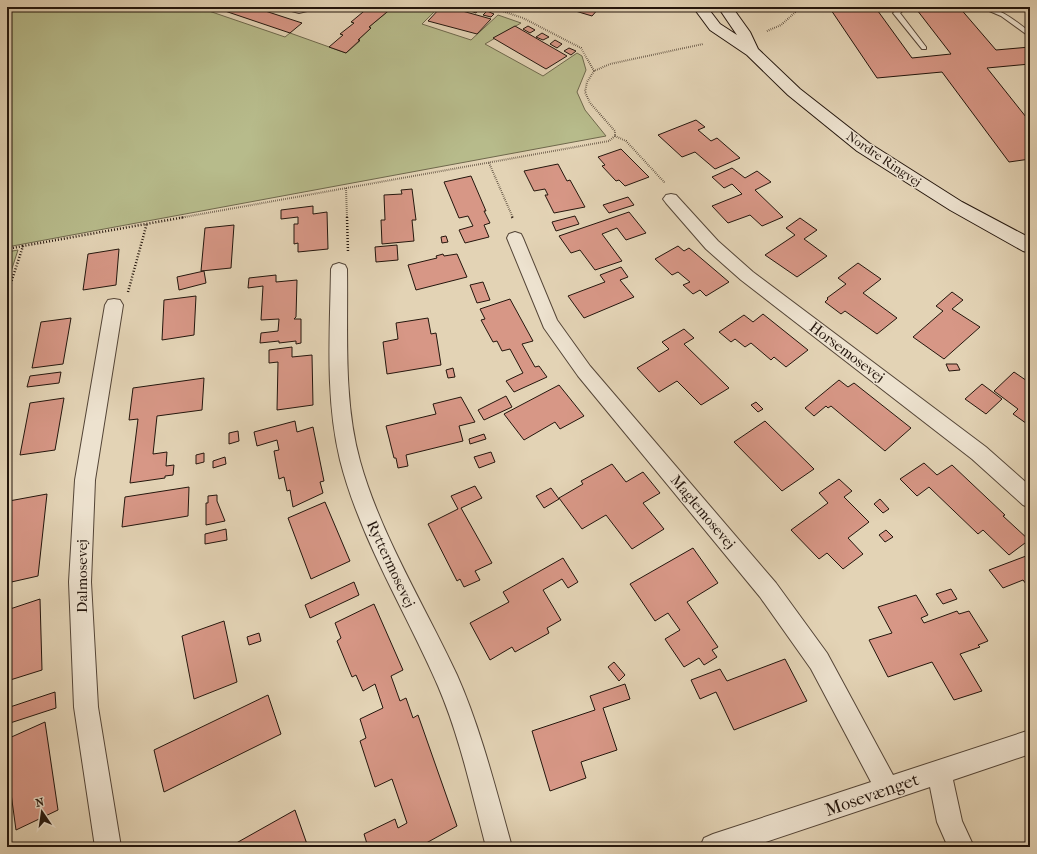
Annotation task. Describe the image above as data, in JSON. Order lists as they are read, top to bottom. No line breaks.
{"streets":{"street":["Nordre Ringvej","Horsemosevej","Maglemosevej","Ryttermosevej","Dalmosevej","Mosevænget"]},"crossings":[["Maglemosevej","Mosevænget"]],"north":"top"}
